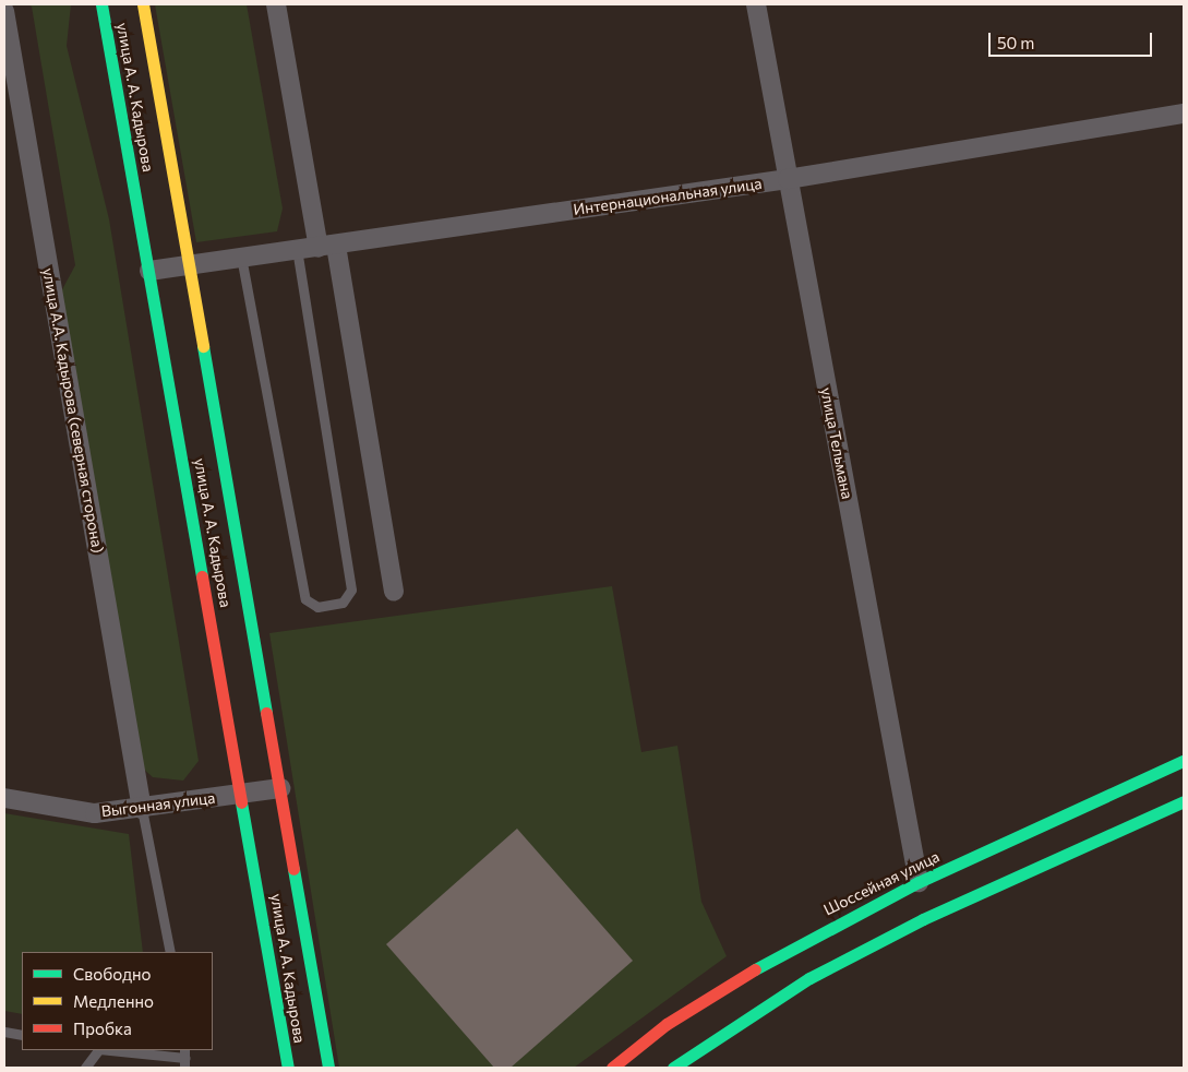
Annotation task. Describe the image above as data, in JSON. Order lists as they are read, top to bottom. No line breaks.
{"streets":{"main road":["улица А. А. Кадырова","Шоссейная улица"],"street":["Интернациональная улица","улица А.А. Кадырова (северная сторона)","улица Тельмана","Выгонная улица"]},"crossings":[["улица А. А. Кадырова","Интернациональная улица"],["улица А. А. Кадырова","Выгонная улица"],["Интернациональная улица","улица Тельмана"],["улица А.А. Кадырова (северная сторона)","Выгонная улица"],["улица Тельмана","Шоссейная улица"]],"legend":["Свободно","Медленно","Пробка"],"scale_bar":"50 m"}
